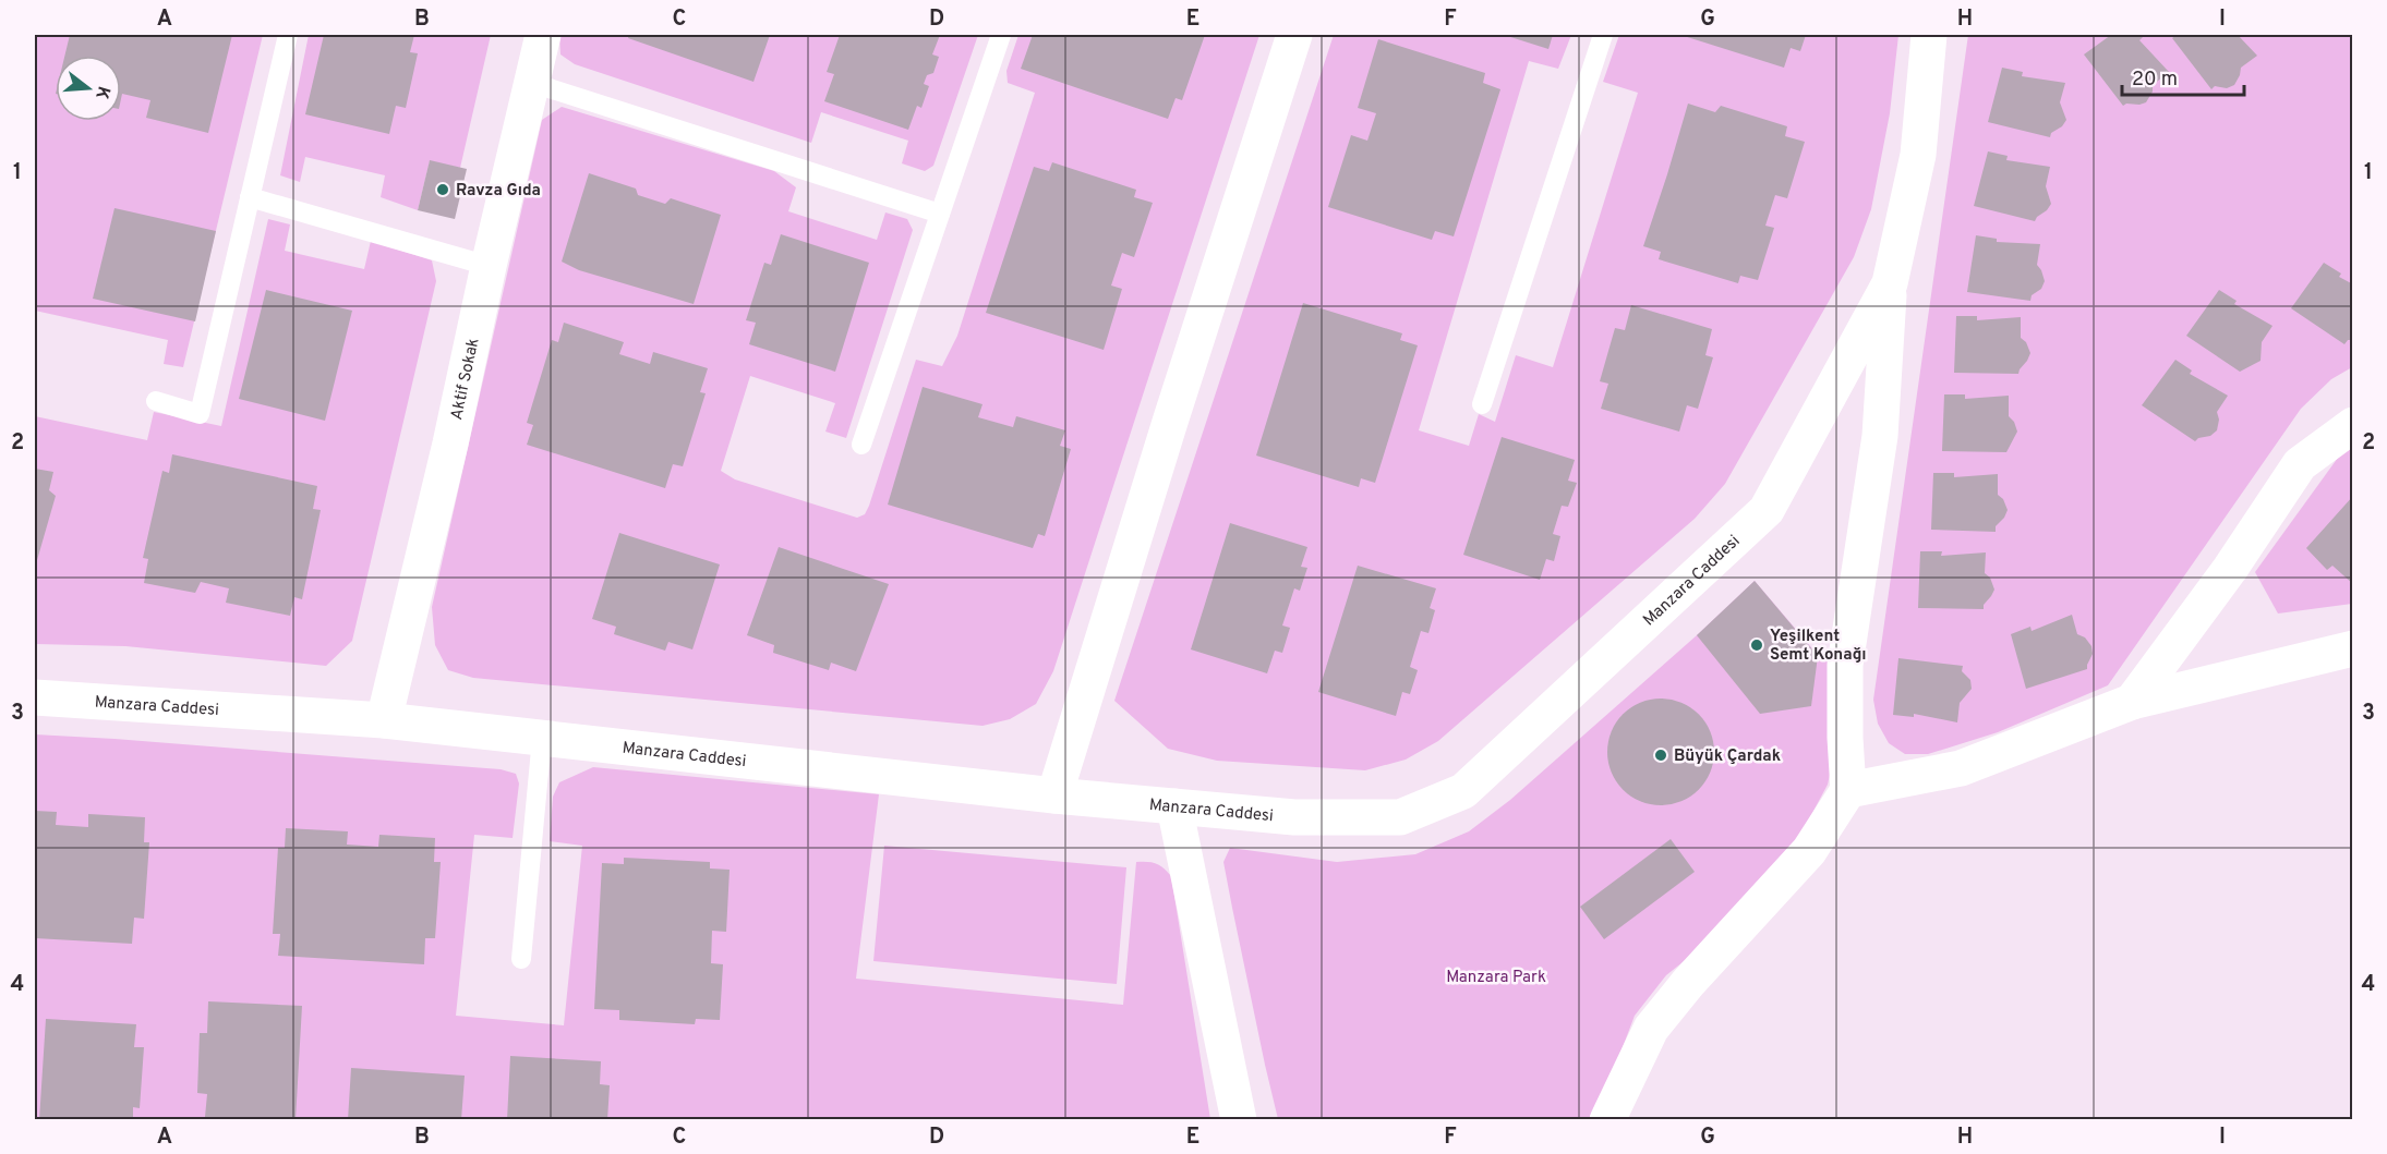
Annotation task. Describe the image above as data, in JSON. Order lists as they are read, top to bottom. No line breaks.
{"streets":{"street":["Aktif Sokak","Manzara Caddesi"]},"crossings":[["Aktif Sokak","Manzara Caddesi"]],"parks":["Manzara Park"],"places":["Ravza Gıda","Yeşilkent Semt Konağı","Büyük Çardak"],"scale_bar":"20 m","north":"right","grid":{"columns":["A","B","C","D","E","F","G","H","I"],"rows":["1","2","3","4"]}}
